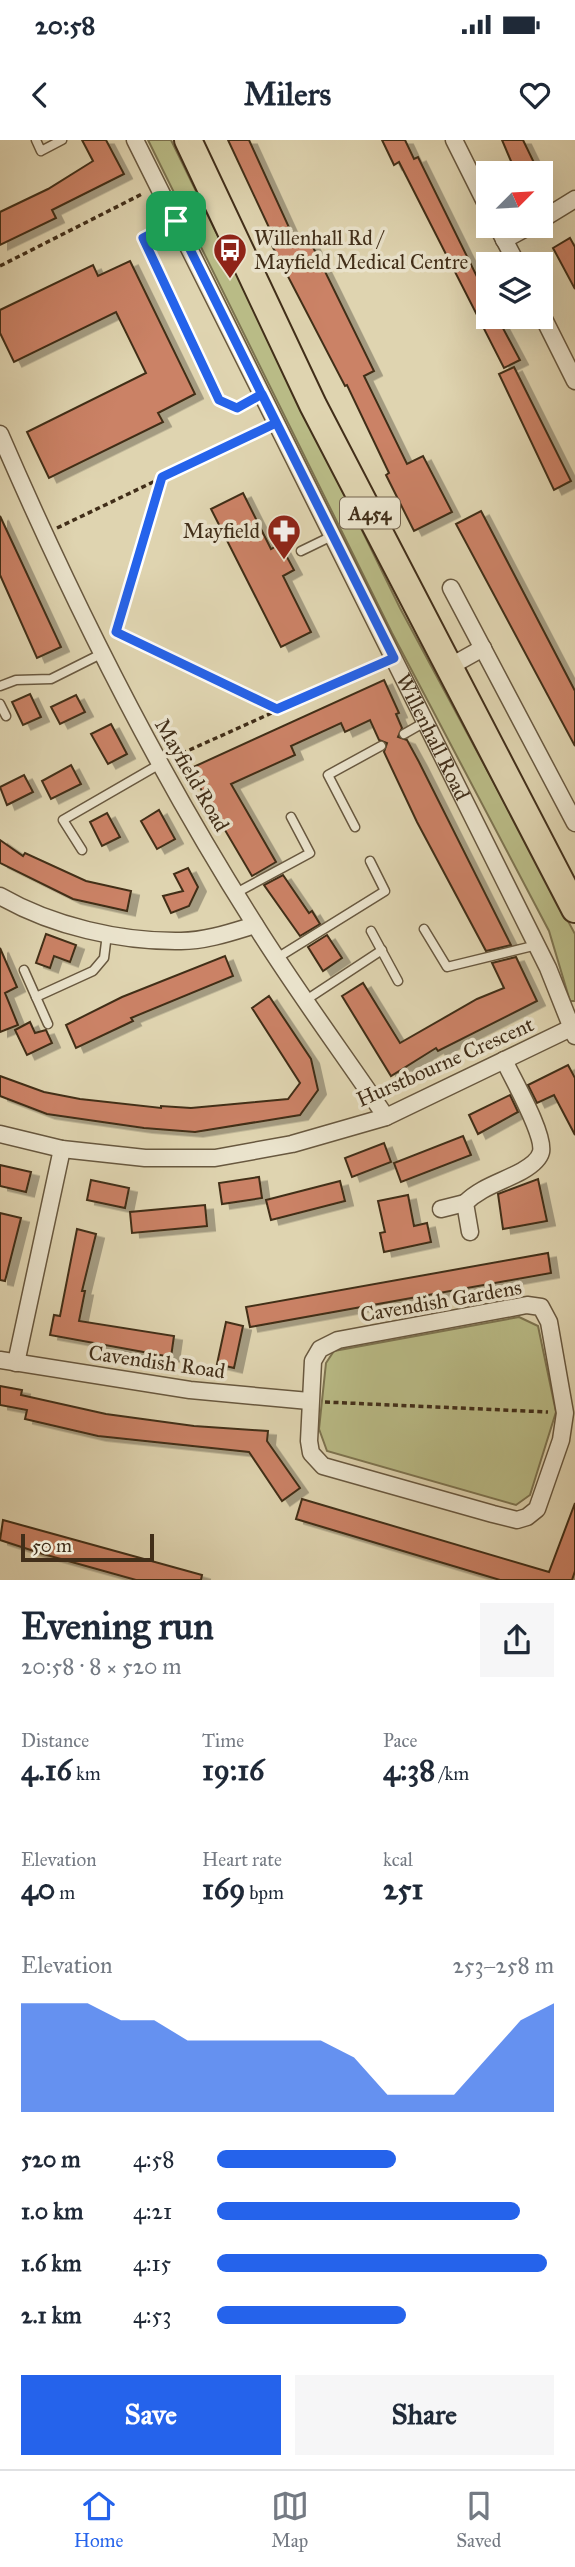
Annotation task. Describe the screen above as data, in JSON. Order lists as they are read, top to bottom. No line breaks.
{"streets":{"highway":["A454"],"street":["Willenhall Road","Mayfield Road","Hurstbourne Crescent","Cavendish Gardens","Cavendish Road"]},"crossings":[["Willenhall Road","Hurstbourne Crescent"],["Mayfield Road","Hurstbourne Crescent"],["Cavendish Gardens","Cavendish Road"]],"places":{"bus stop":["Willenhall Rd / Mayfield Medical Centre"],"pharmacy":["Mayfield"]},"scale_bar":"50 m","north":"top right","page":{"status":"20:58","header":"Milers","scale":"50 m","heading":["Evening run","20:58 · 8 × 520 m"],"stats":[["Distance","4.16 km"],["Time","19:16"],["Pace","4:38 /km"],["Elevation","40 m"],["Heart rate","169 bpm"],["kcal","251"]],"chart":["Elevation","253–258 m"],"list":[{"name":"520 m","note":"4:58"},{"name":"1.0 km","note":"4:21"},{"name":"1.6 km","note":"4:15"},{"name":"2.1 km","note":"4:53"}],"buttons":["Save","Share"],"tabs":["Home","Map","Saved"]}}
